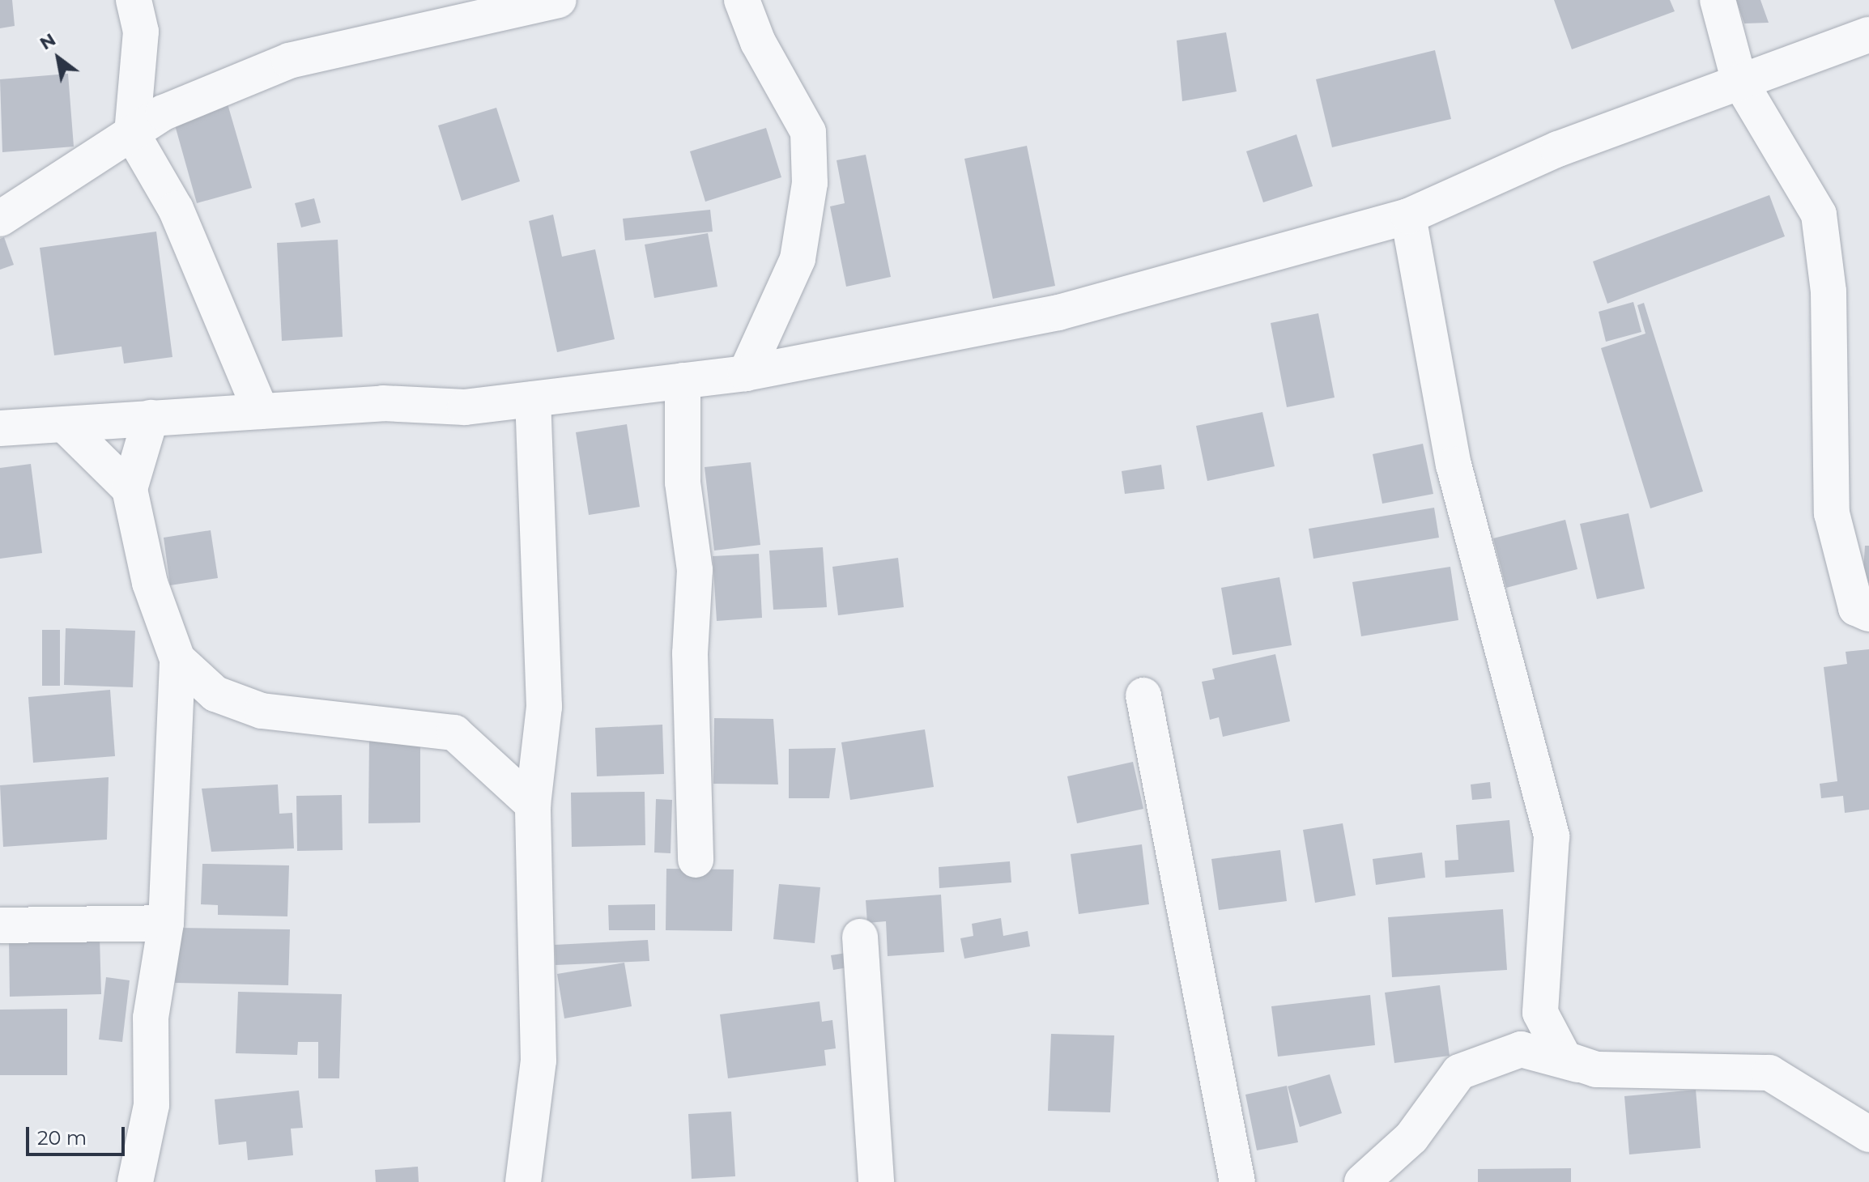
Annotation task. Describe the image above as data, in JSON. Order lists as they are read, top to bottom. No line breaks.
{"scale_bar":"20 m","north":"top left"}
